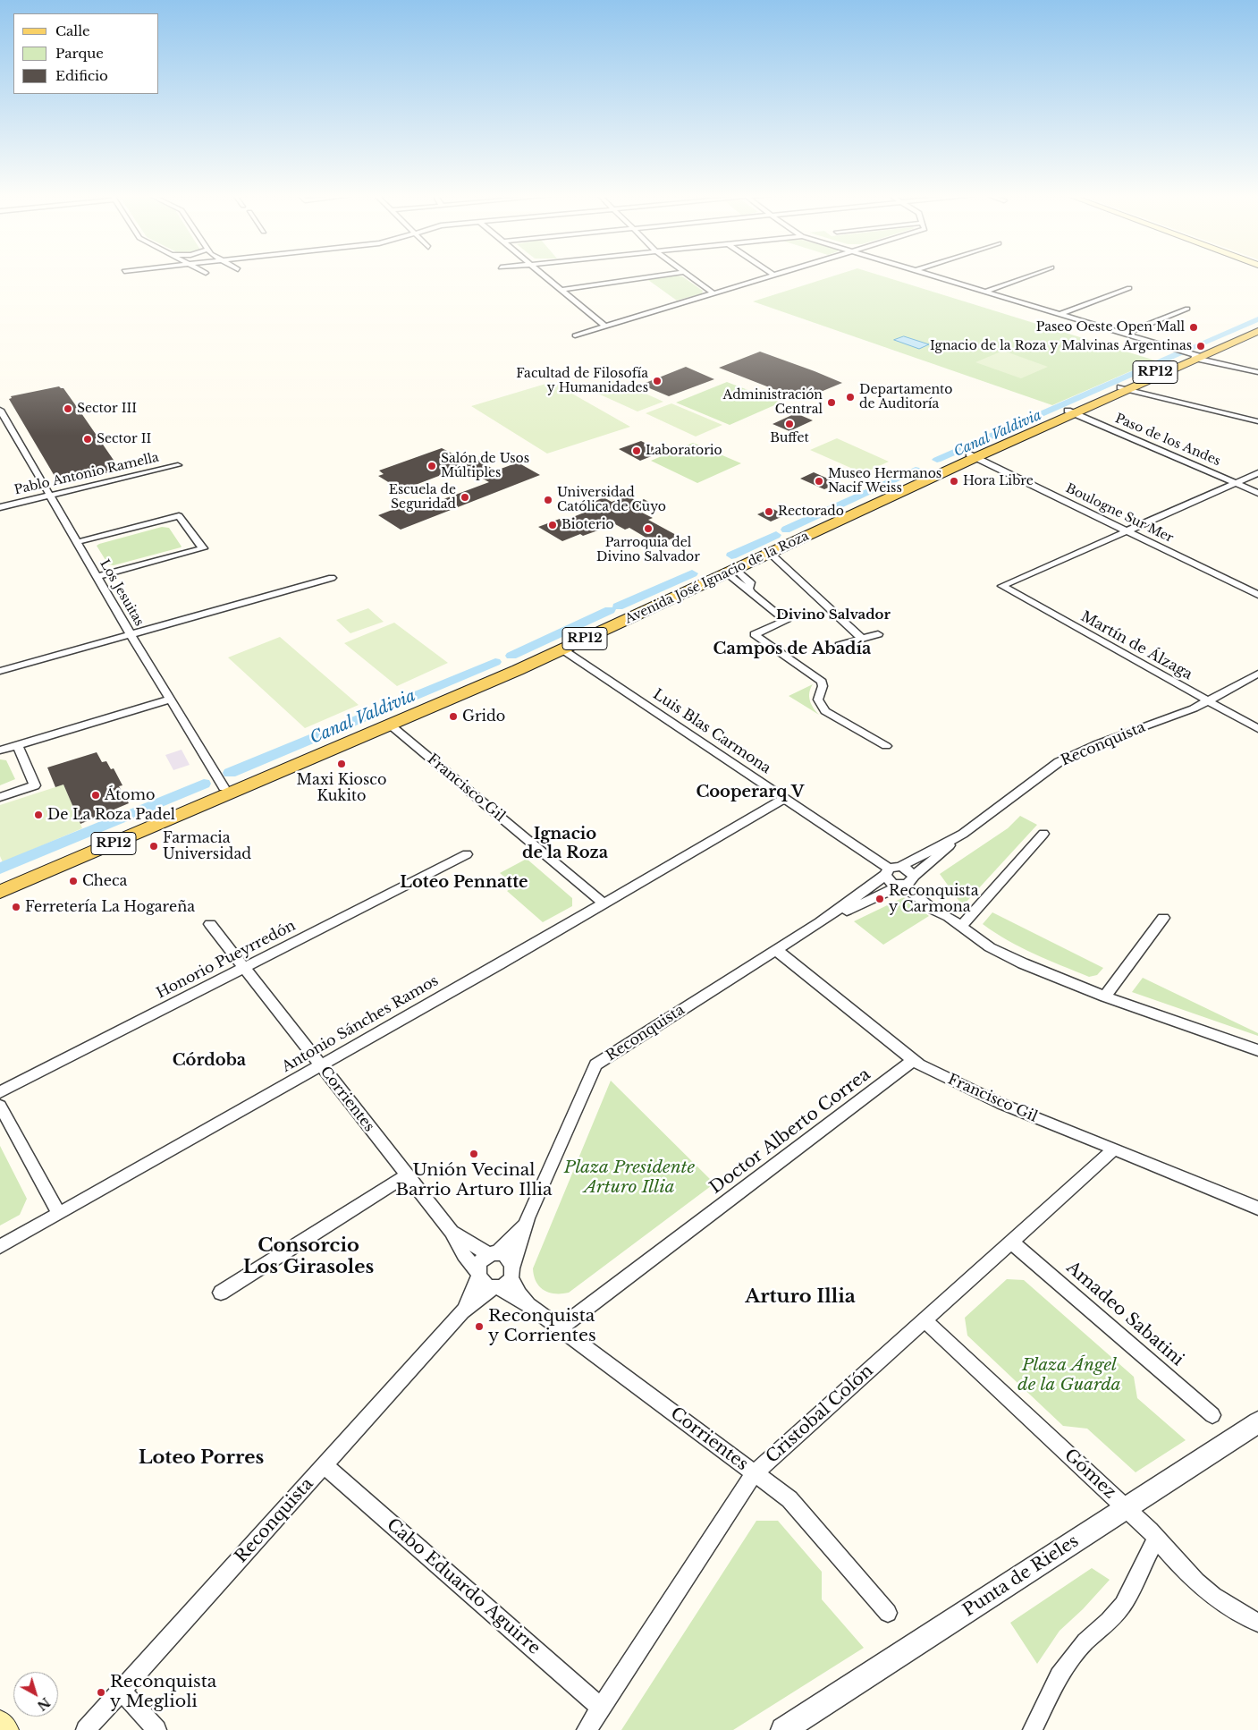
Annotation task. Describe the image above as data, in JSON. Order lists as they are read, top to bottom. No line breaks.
{"streets":{"main road":["RP12","Avenida José Ignacio de la Roza"],"street":["Paso de los Andes","Pablo Antonio Ramella","Boulogne Sur Mer","Los Jesuitas","Martín de Álzaga","Luis Blas Carmona","Reconquista","Francisco Gil","Honorio Pueyrredón","Antonio Sánches Ramos","Corrientes","Doctor Alberto Correa","Amadeo Sabatini","Cristobal Colón","Gómez","Punta de Rieles","Cabo Eduardo Aguirre"]},"crossings":[["Paso de los Andes","Avenida José Ignacio de la Roza"],["Pablo Antonio Ramella","Los Jesuitas"],["Boulogne Sur Mer","Avenida José Ignacio de la Roza"],["Boulogne Sur Mer","Martín de Álzaga"],["Avenida José Ignacio de la Roza","Los Jesuitas"],["Avenida José Ignacio de la Roza","Luis Blas Carmona"],["Avenida José Ignacio de la Roza","Francisco Gil"],["Martín de Álzaga","Reconquista"],["Luis Blas Carmona","Reconquista"],["Luis Blas Carmona","Antonio Sánches Ramos"],["Reconquista","Francisco Gil"],["Reconquista","Corrientes"],["Reconquista","Cabo Eduardo Aguirre"],["Francisco Gil","Antonio Sánches Ramos"],["Francisco Gil","Doctor Alberto Correa"],["Francisco Gil","Cristobal Colón"],["Honorio Pueyrredón","Corrientes"],["Antonio Sánches Ramos","Corrientes"],["Corrientes","Doctor Alberto Correa"],["Corrientes","Cristobal Colón"],["Amadeo Sabatini","Cristobal Colón"],["Cristobal Colón","Gómez"],["Cristobal Colón","Cabo Eduardo Aguirre"],["Gómez","Punta de Rieles"]],"districts":["Divino Salvador","Campos de Abadía","Cooperarq V","Ignacio de la Roza","Loteo Pennatte","Córdoba","Consorcio Los Girasoles","Arturo Illia","Loteo Porres"],"water":["Canal Valdivia"],"parks":["Plaza Presidente Arturo Illia","Plaza Ángel de la Guarda"],"places":["Paseo Oeste Open Mall","Ignacio de la Roza y Malvinas Argentinas","Facultad de Filosofía y Humanidades","Departamento de Auditoría","Administración Central","Sector III","Buffet","Sector II","Laboratorio","Salón de Usos Múltiples","Museo Hermanos Nacif Weiss","Hora Libre","Escuela de Seguridad","Universidad Católica de Cuyo","Rectorado","Bioterio","Parroquia del Divino Salvador","Grido","Maxi Kiosco Kukito","Átomo","De La Roza Padel","Farmacia Universidad","Checa","Reconquista y Carmona","Ferretería La Hogareña","Unión Vecinal Barrio Arturo Illia","Reconquista y Corrientes","Reconquista y Meglioli"],"legend":["Calle","Parque","Edificio"],"north":"bottom right"}
